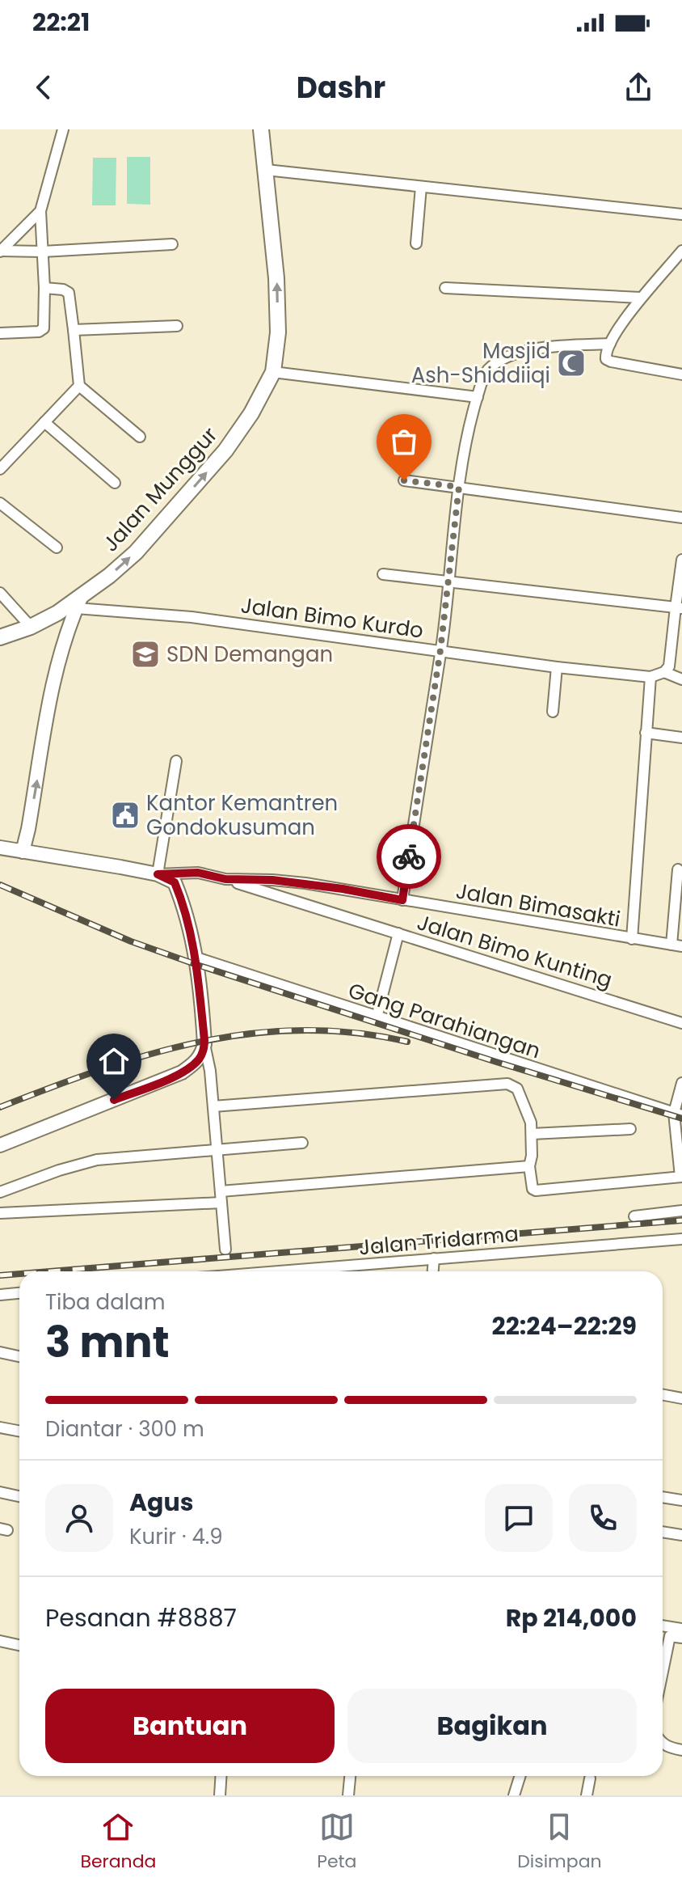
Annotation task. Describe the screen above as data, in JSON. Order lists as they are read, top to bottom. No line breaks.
{"streets":{"main road":["Jalan Munggur"],"street":["Jalan Bimo Kurdo","Jalan Bimasakti","Jalan Bimo Kunting","Gang Parahiangan","Jalan Tridarma"]},"crossings":[["Jalan Munggur","Jalan Bimo Kurdo"],["Jalan Bimasakti","Jalan Bimo Kunting"]],"one_way":["Jalan Munggur"],"places":{"mosque":["Masjid Ash-Shiddiiqi"],"school or university":["SDN Demangan"],"public building":["Kantor Kemantren Gondokusuman"]},"page":{"status":"22:21","header":"Dashr","heading":["3 mnt","Tiba dalam","22:24–22:29"],"panel":["Agus","Kurir · 4.9","Pesanan #8887","Rp 214,000"],"bar":"Diantar · 300 m","buttons":["Bantuan","Bagikan"],"tabs":["Beranda","Peta","Disimpan"]}}
